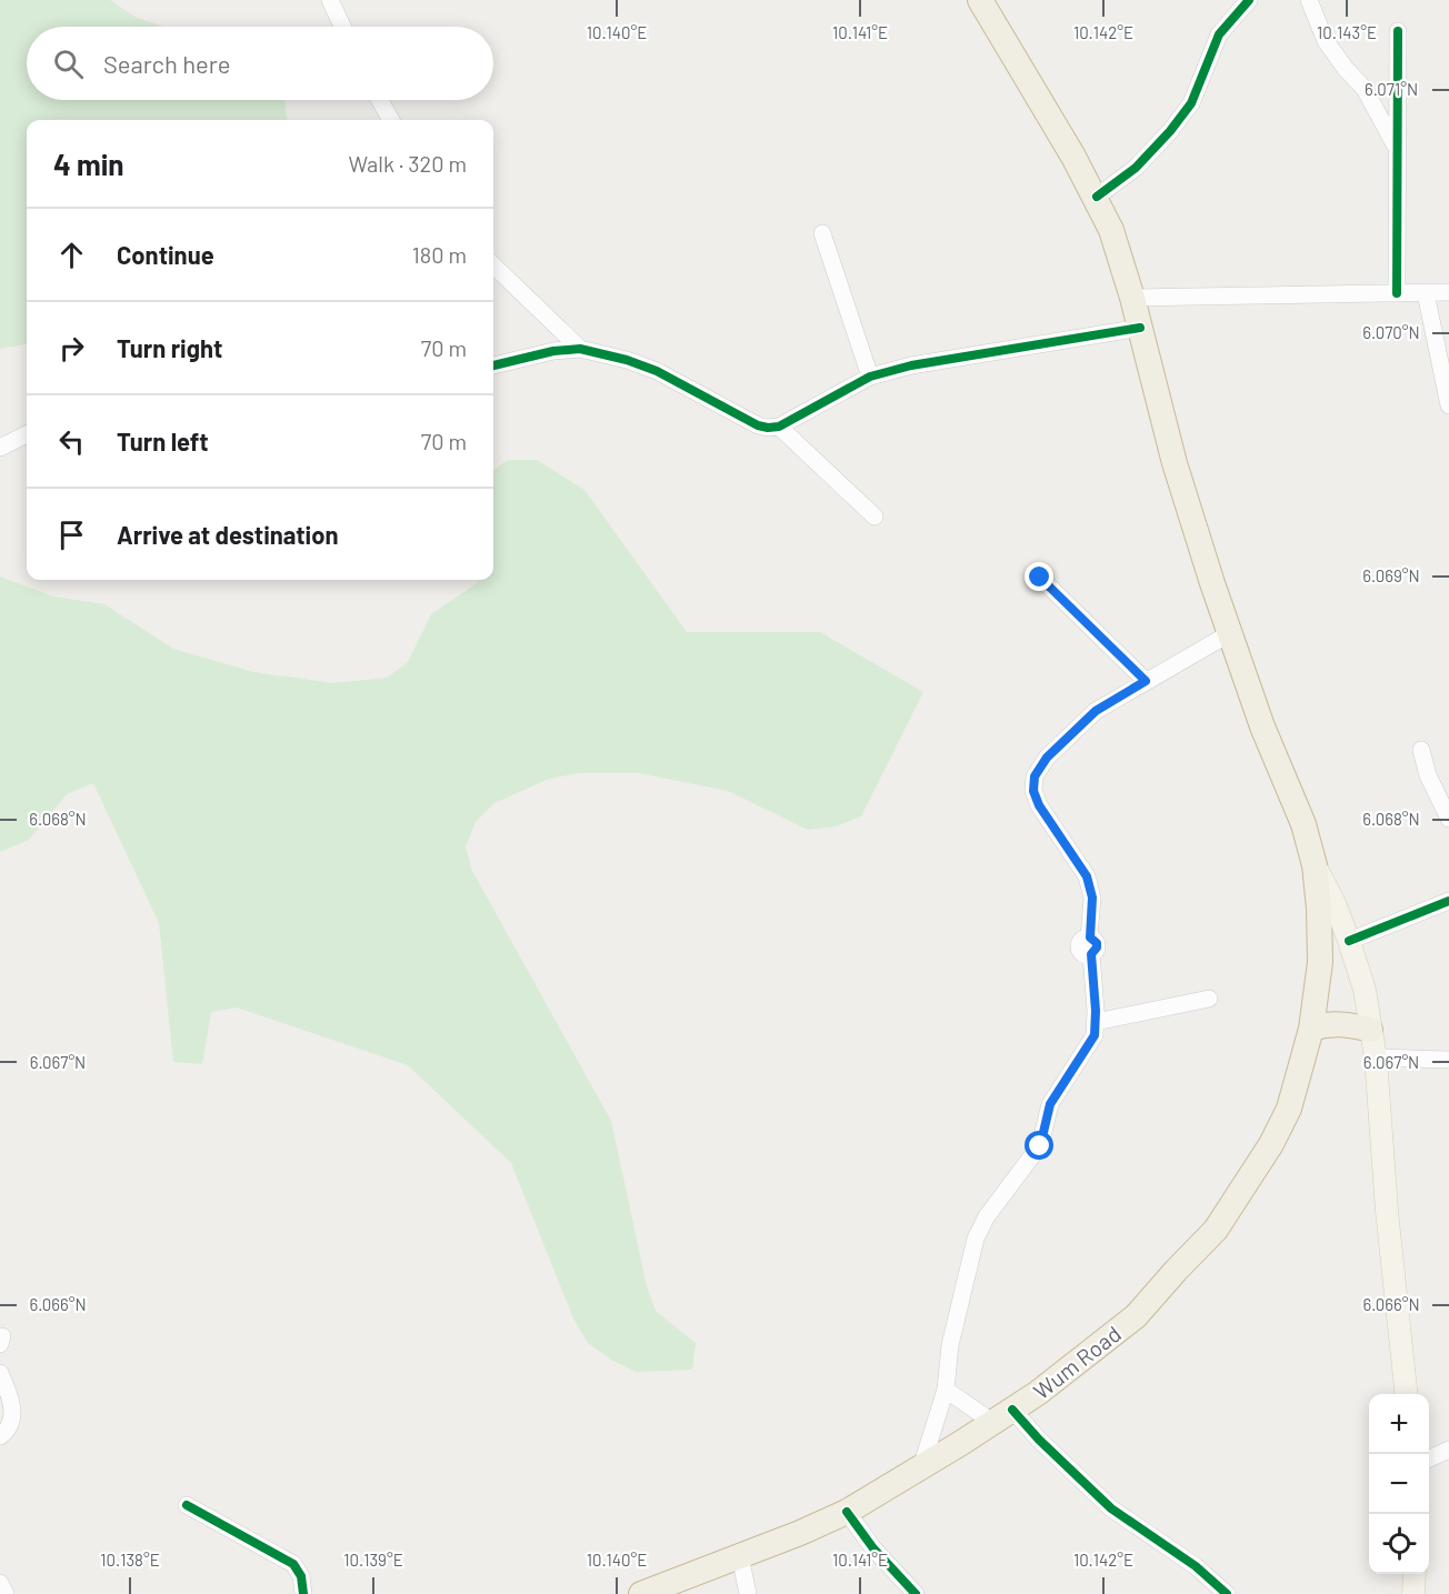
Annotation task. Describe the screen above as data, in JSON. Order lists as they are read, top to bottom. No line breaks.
{"streets":{"highway":["Wum Road"]},"page":{"search":"Search here","heading":["4 min","Walk · 320 m"],"list":[["Continue","180 m"],["Turn right","70 m"],["Turn left","70 m"],"Arrive at destination"],"map_buttons":["+","−"]},"coordinates":["10.140°E","10.141°E","10.142°E","10.143°E","6.071°N","6.070°N","6.069°N","6.068°N","6.067°N","6.066°N","10.138°E","10.139°E"]}
